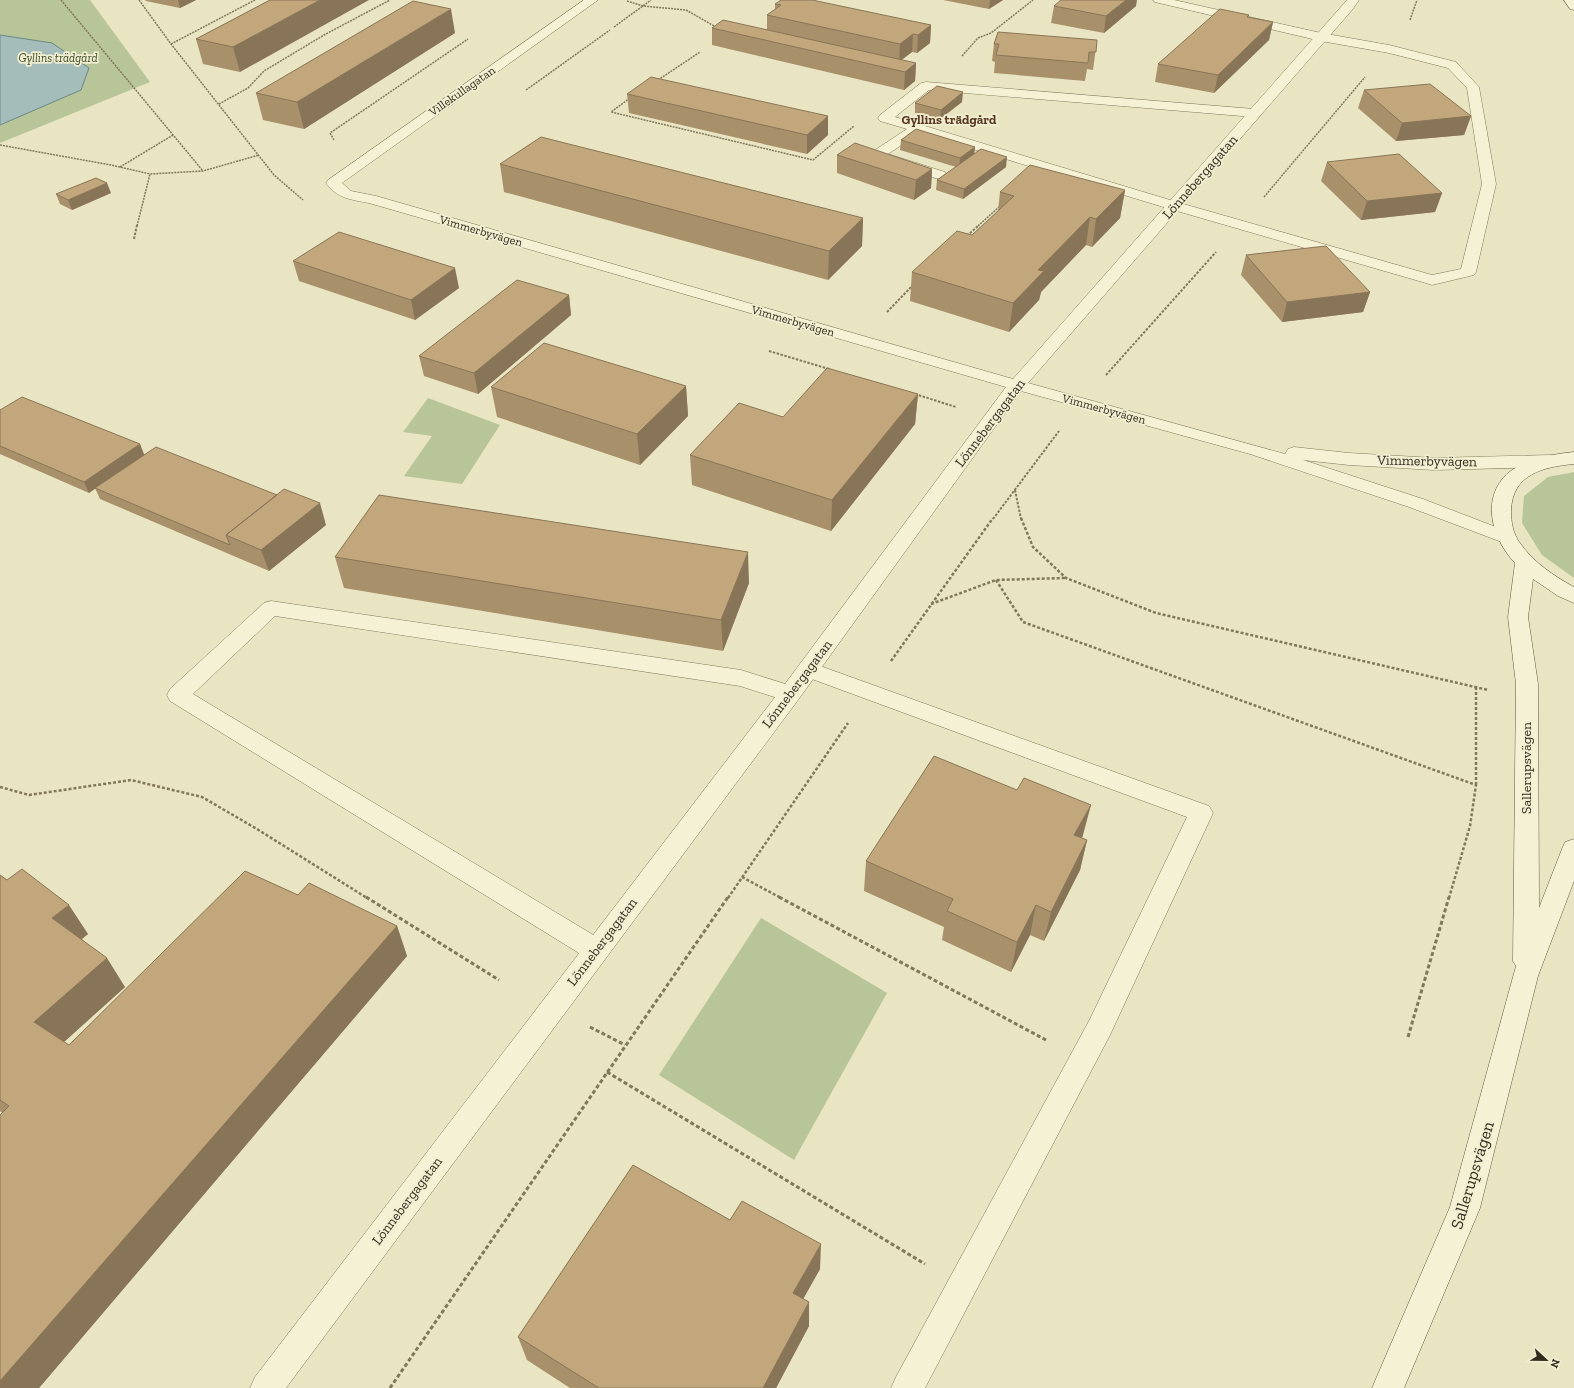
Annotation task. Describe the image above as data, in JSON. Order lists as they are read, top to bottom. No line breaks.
{"streets":{"street":["Villekullagatan","Lönnebergagatan","Vimmerbyvägen","Sallerupsvägen"]},"crossings":[["Villekullagatan","Vimmerbyvägen"],["Lönnebergagatan","Vimmerbyvägen"]],"districts":["Gyllins trädgård"],"parks":["Gyllins trädgård"],"north":"right"}
